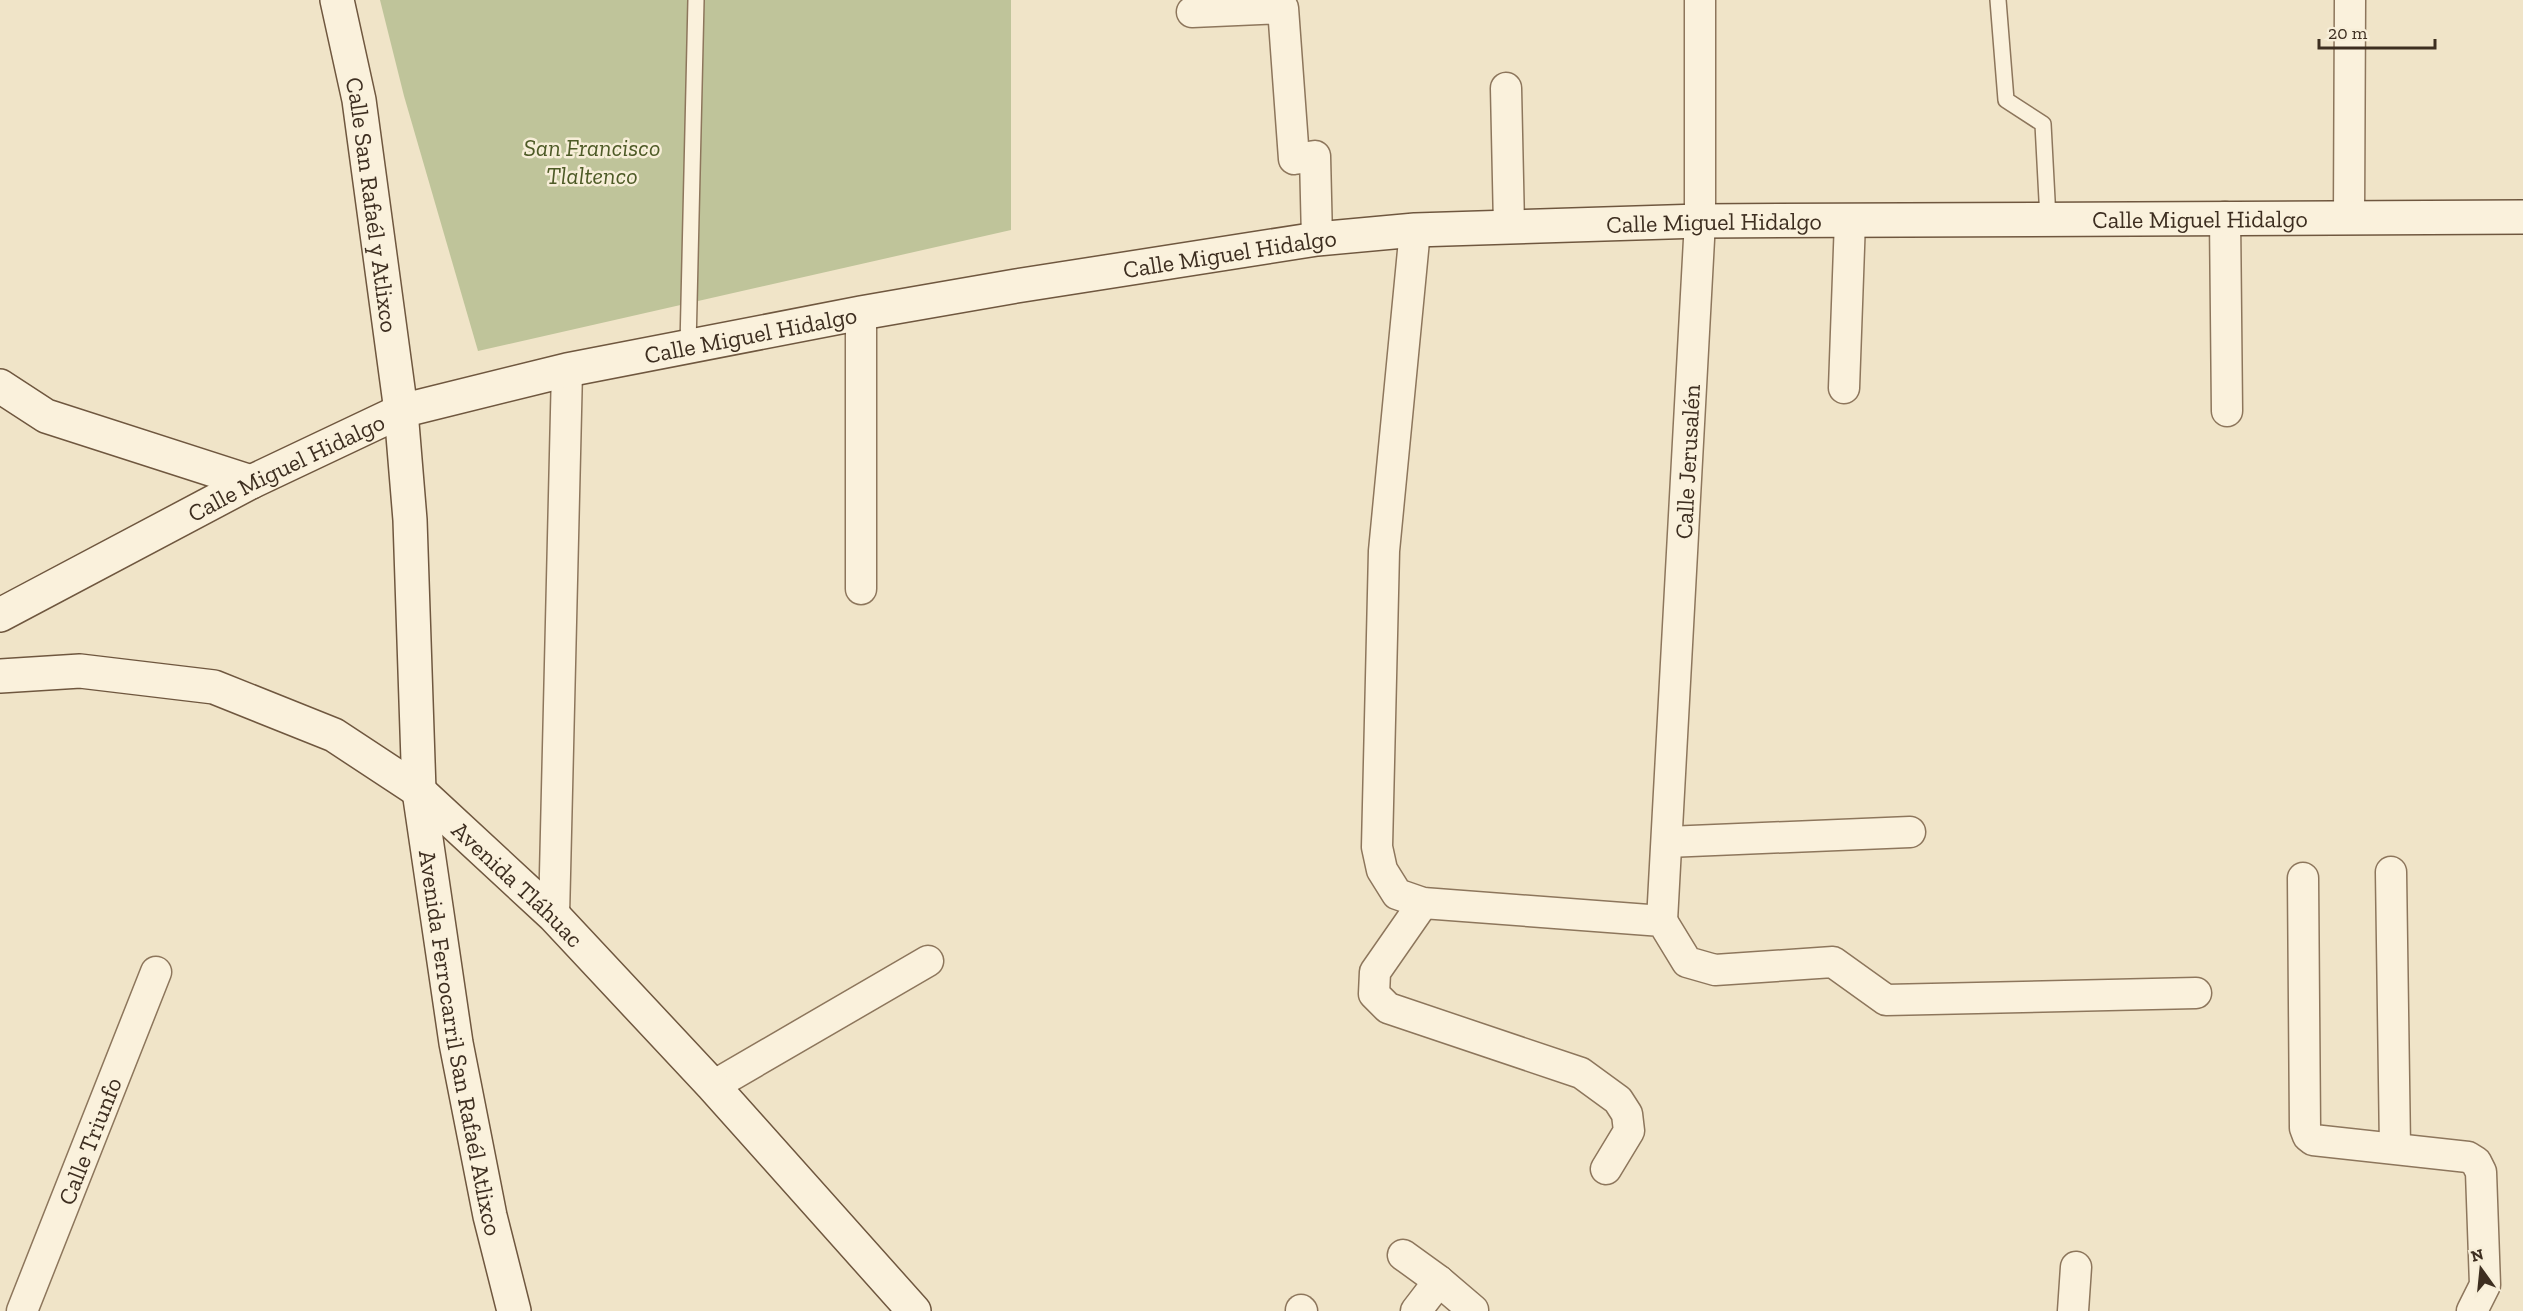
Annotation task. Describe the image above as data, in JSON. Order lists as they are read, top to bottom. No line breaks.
{"streets":{"street":["Calle San Rafaél y Atlixco","Calle Miguel Hidalgo","Calle Jerusalén","Avenida Tláhuac","Avenida Ferrocarril San Rafaél Atlixco","Calle Triunfo"]},"crossings":[["Calle San Rafaél y Atlixco","Calle Miguel Hidalgo"],["Calle San Rafaél y Atlixco","Avenida Ferrocarril San Rafaél Atlixco"],["Calle Miguel Hidalgo","Calle Jerusalén"],["Calle Miguel Hidalgo","Avenida Ferrocarril San Rafaél Atlixco"],["Avenida Tláhuac","Avenida Ferrocarril San Rafaél Atlixco"]],"parks":["San Francisco Tlaltenco"],"scale_bar":"20 m","north":"top"}
